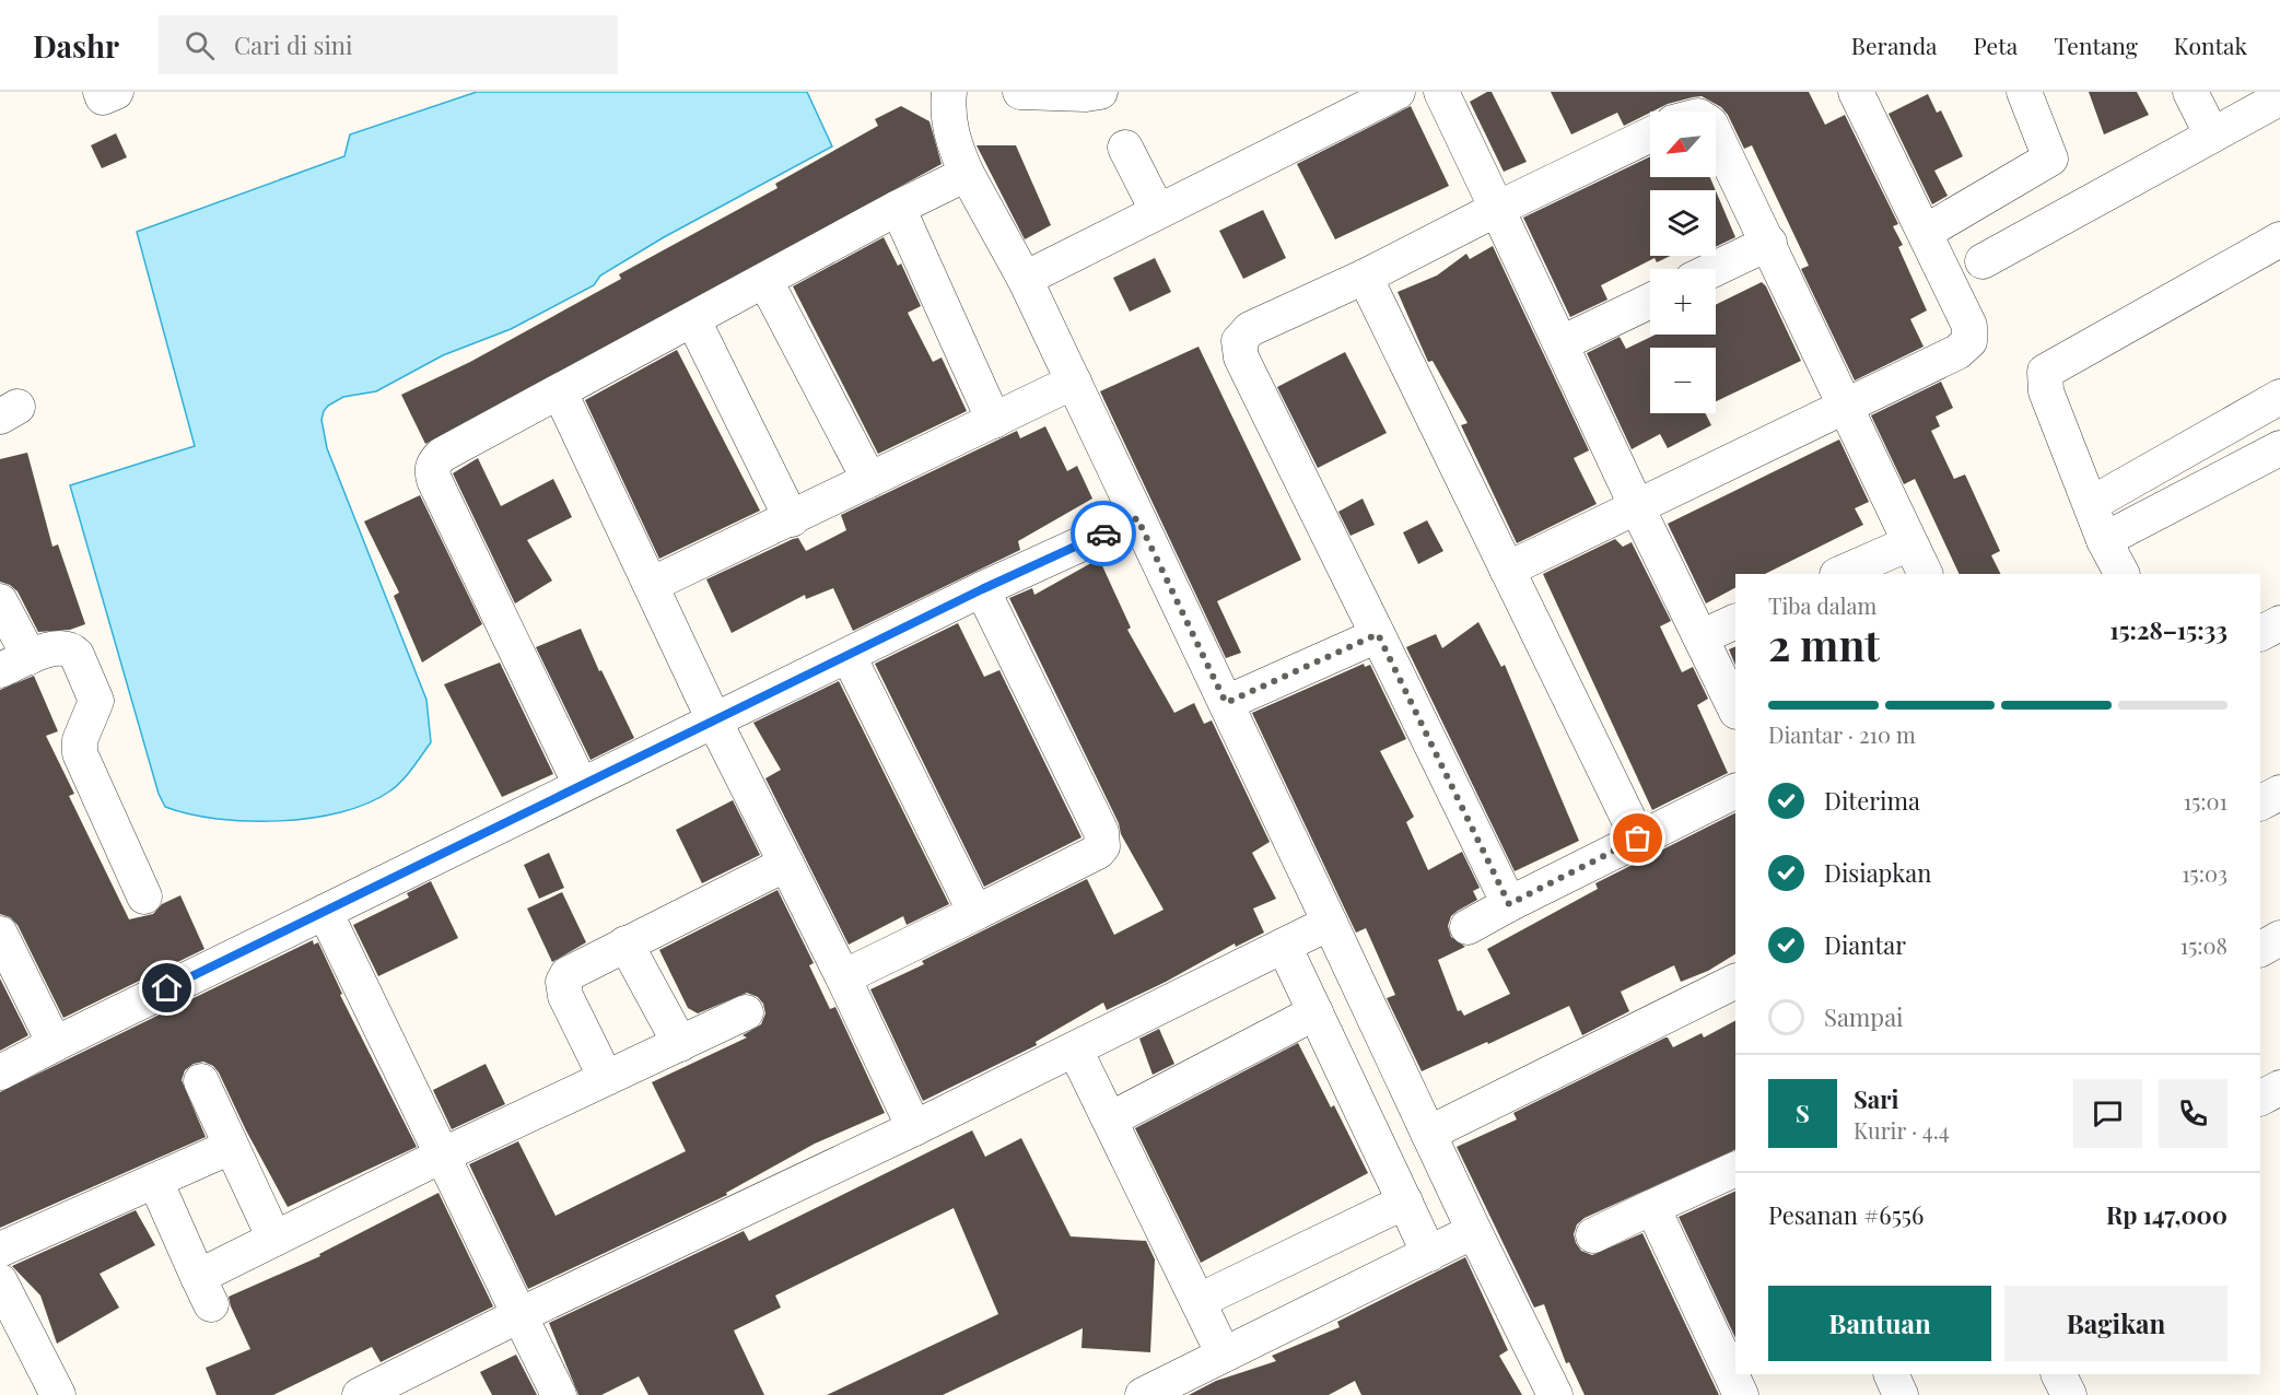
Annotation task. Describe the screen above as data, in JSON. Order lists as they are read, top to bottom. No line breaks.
{"north":"bottom left","page":{"header":"Dashr","search":"Cari di sini","nav":["Beranda","Peta","Tentang","Kontak"],"map_buttons":["+","−"],"heading":["2 mnt","Tiba dalam","15:28–15:33"],"panel":["Sari","Kurir · 4.4","Pesanan #6556","Rp 147,000"],"bar":"Diantar · 210 m","list":[["Diterima","15:01"],["Disiapkan","15:03"],["Diantar","15:08"],"Sampai"],"round":"S","buttons":["Bantuan","Bagikan"]}}
